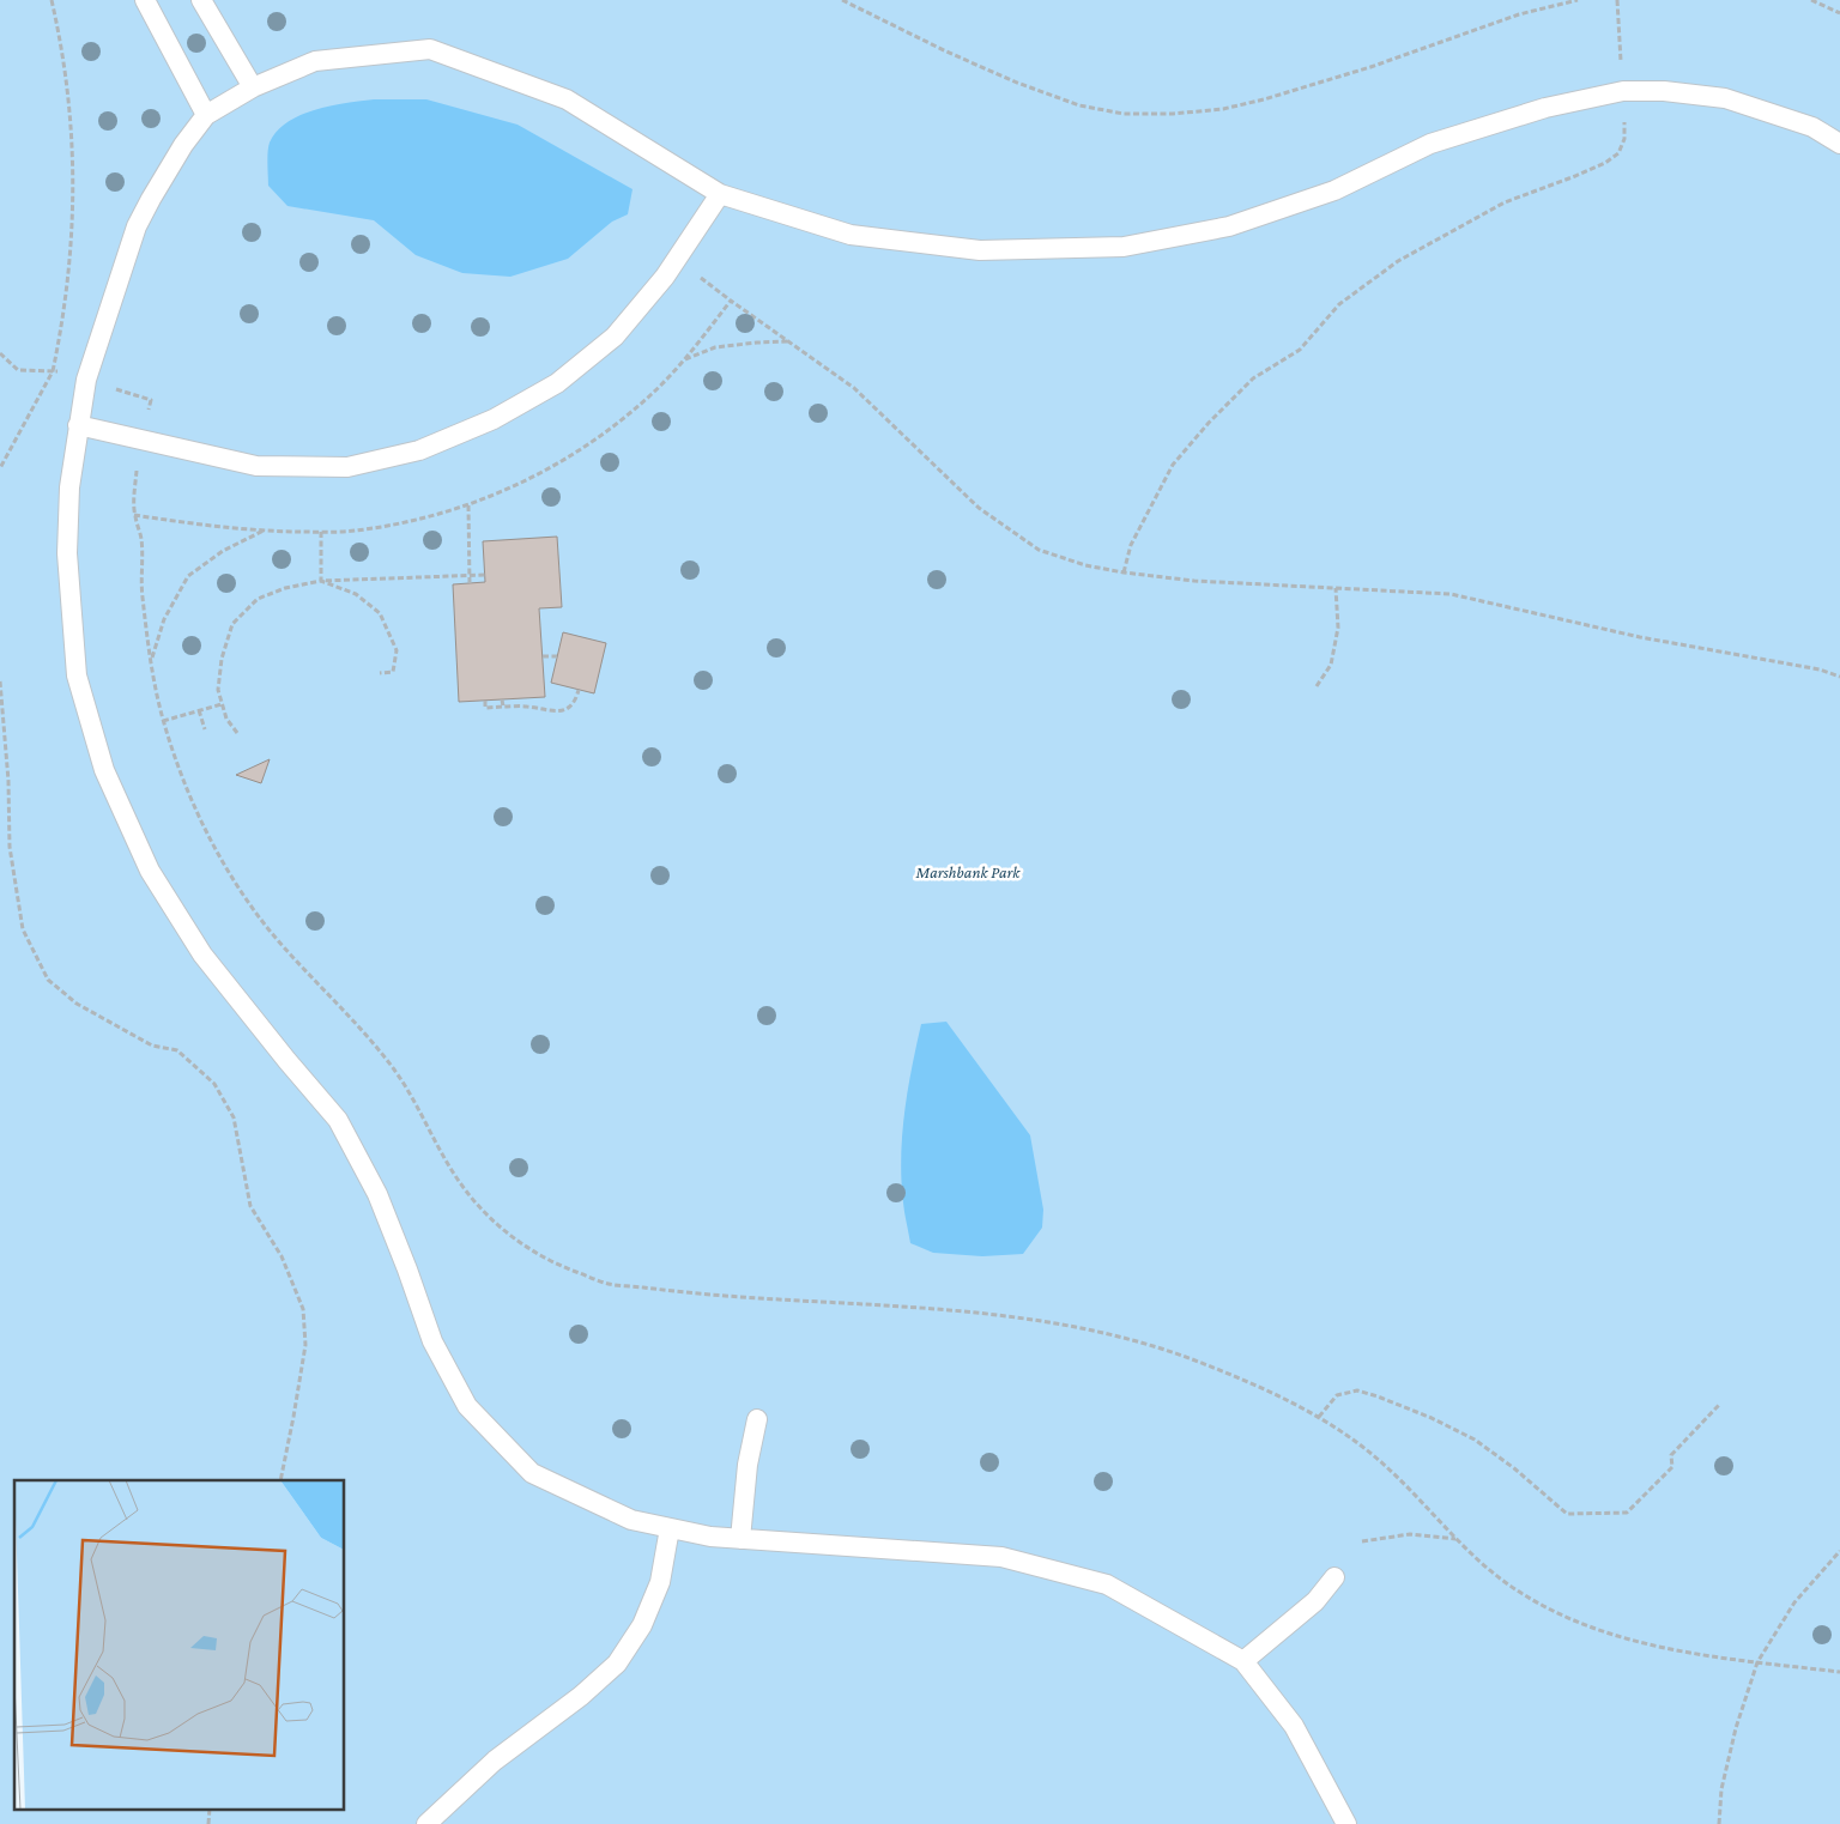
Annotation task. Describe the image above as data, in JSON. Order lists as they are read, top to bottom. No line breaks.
{"parks":["Marshbank Park"]}
